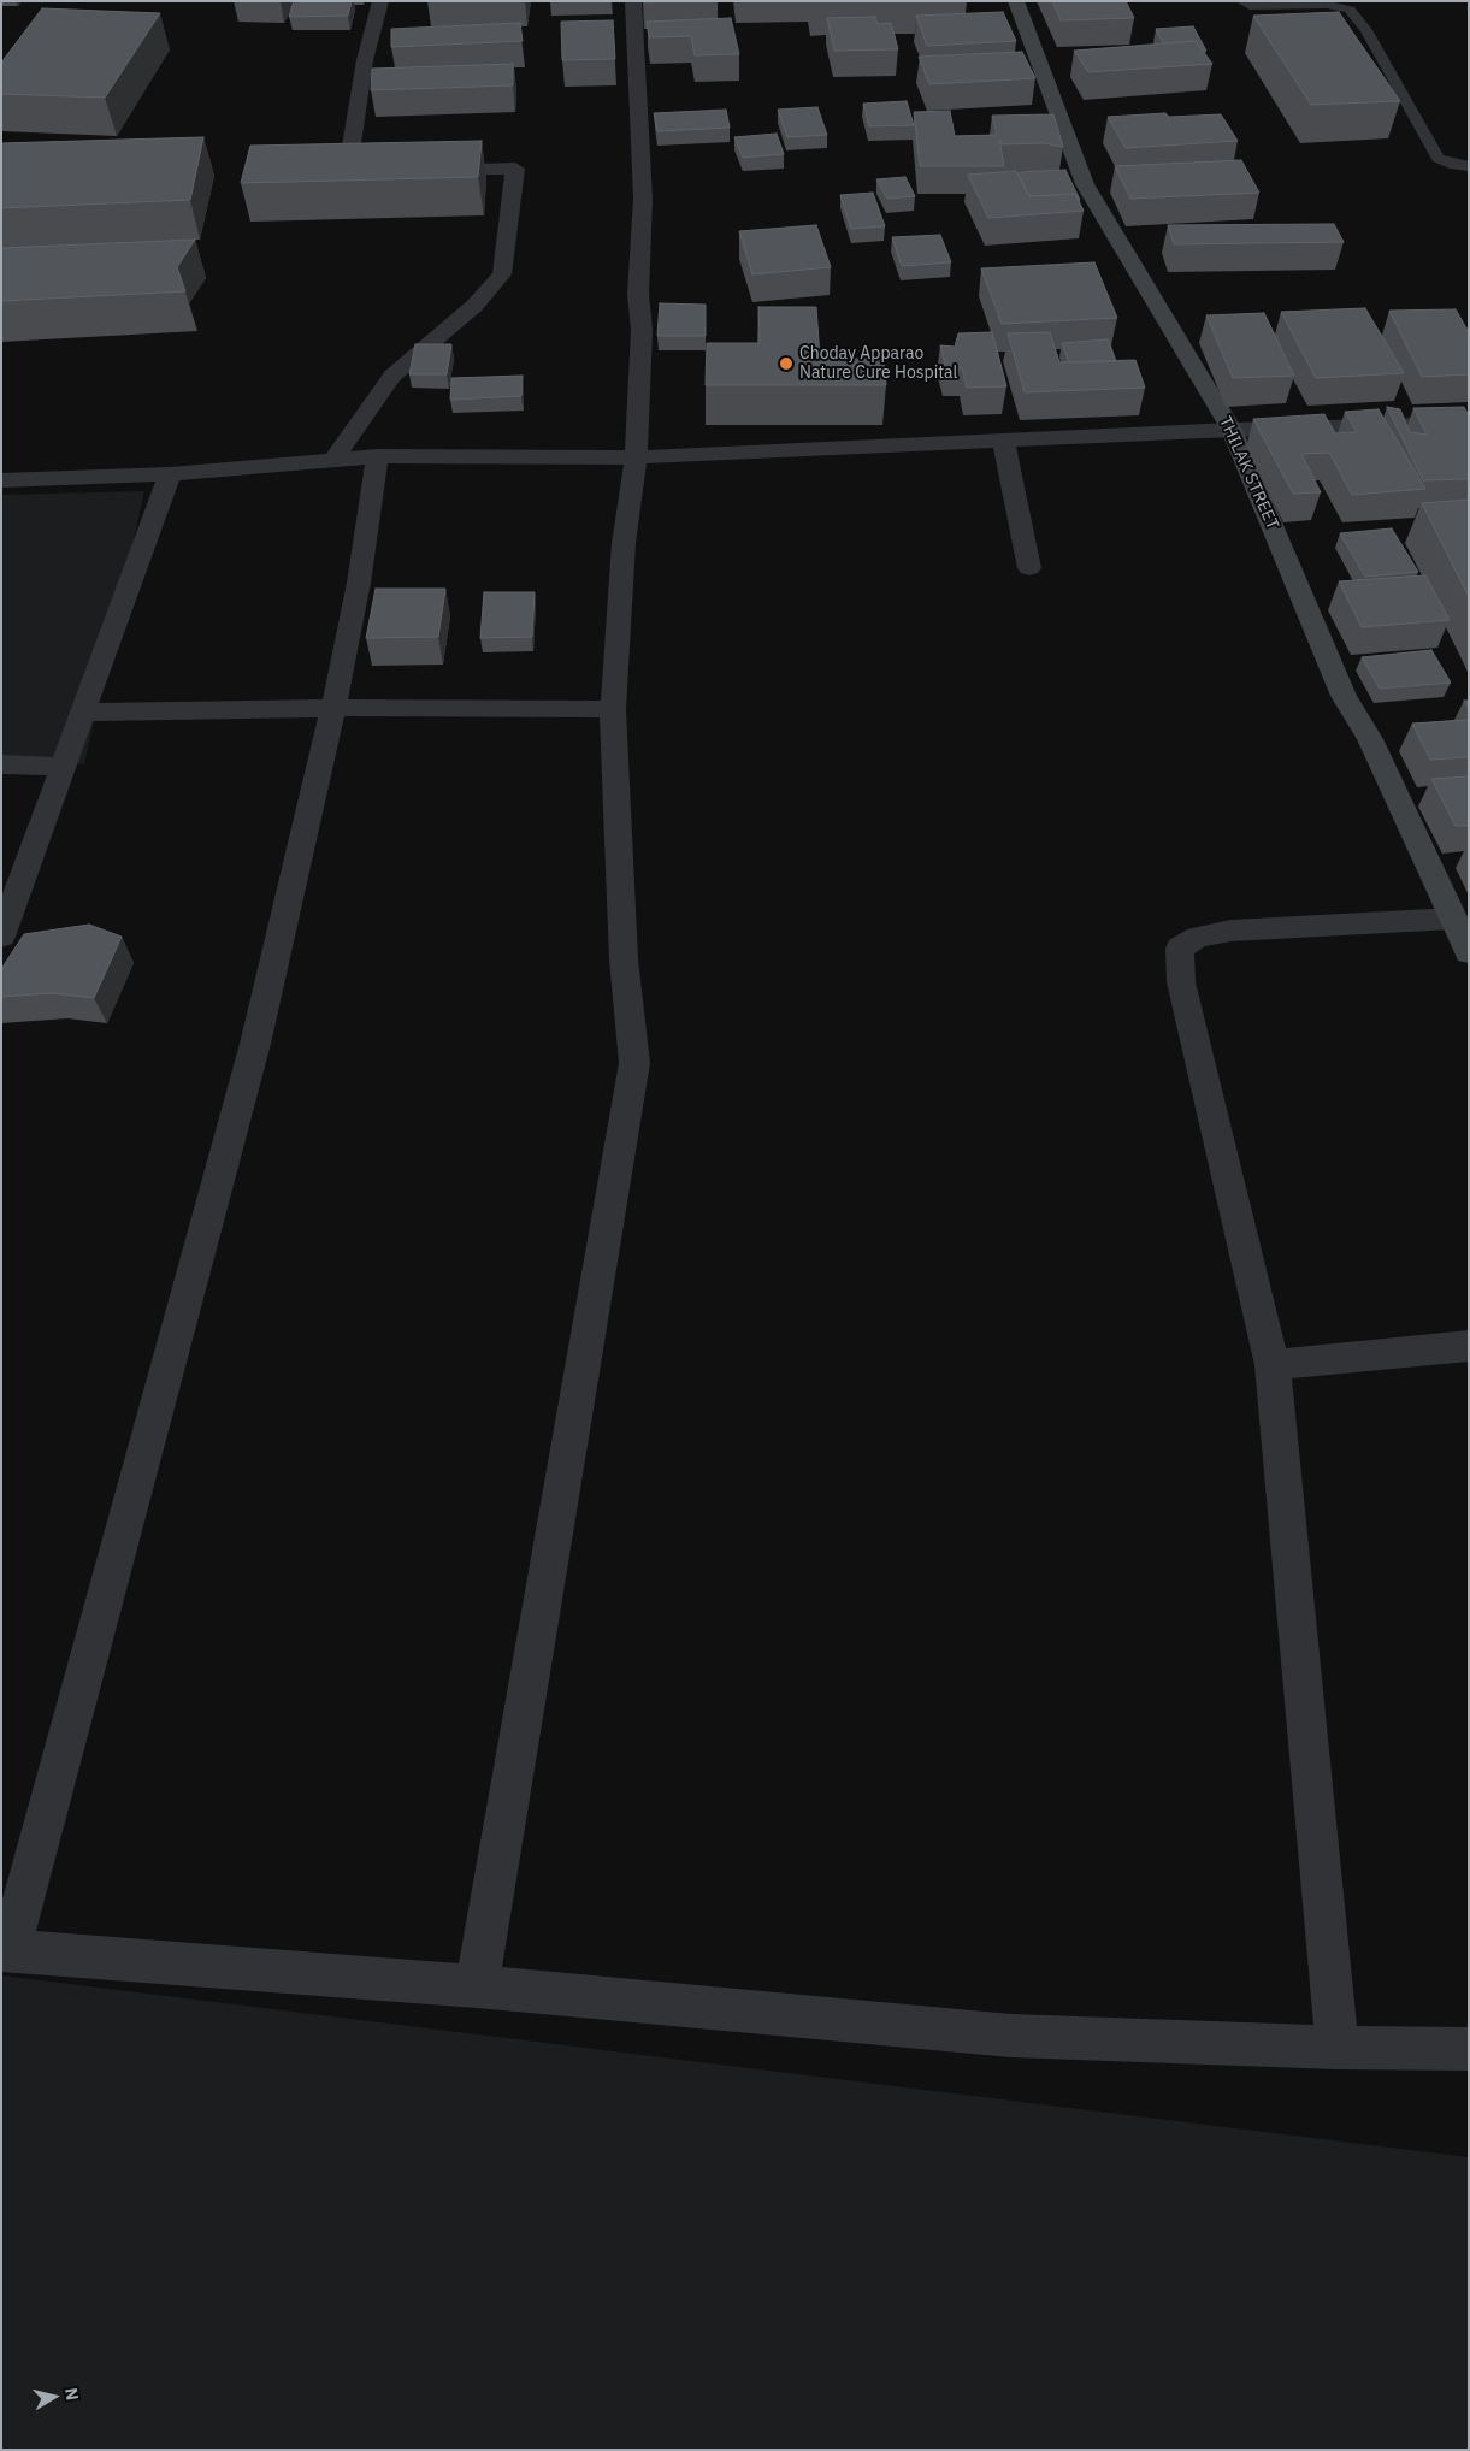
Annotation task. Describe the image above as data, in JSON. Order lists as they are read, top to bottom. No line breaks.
{"streets":{"street":["THILAK STREET"]},"places":["Choday Apparao Nature Cure Hospital"],"north":"right"}
